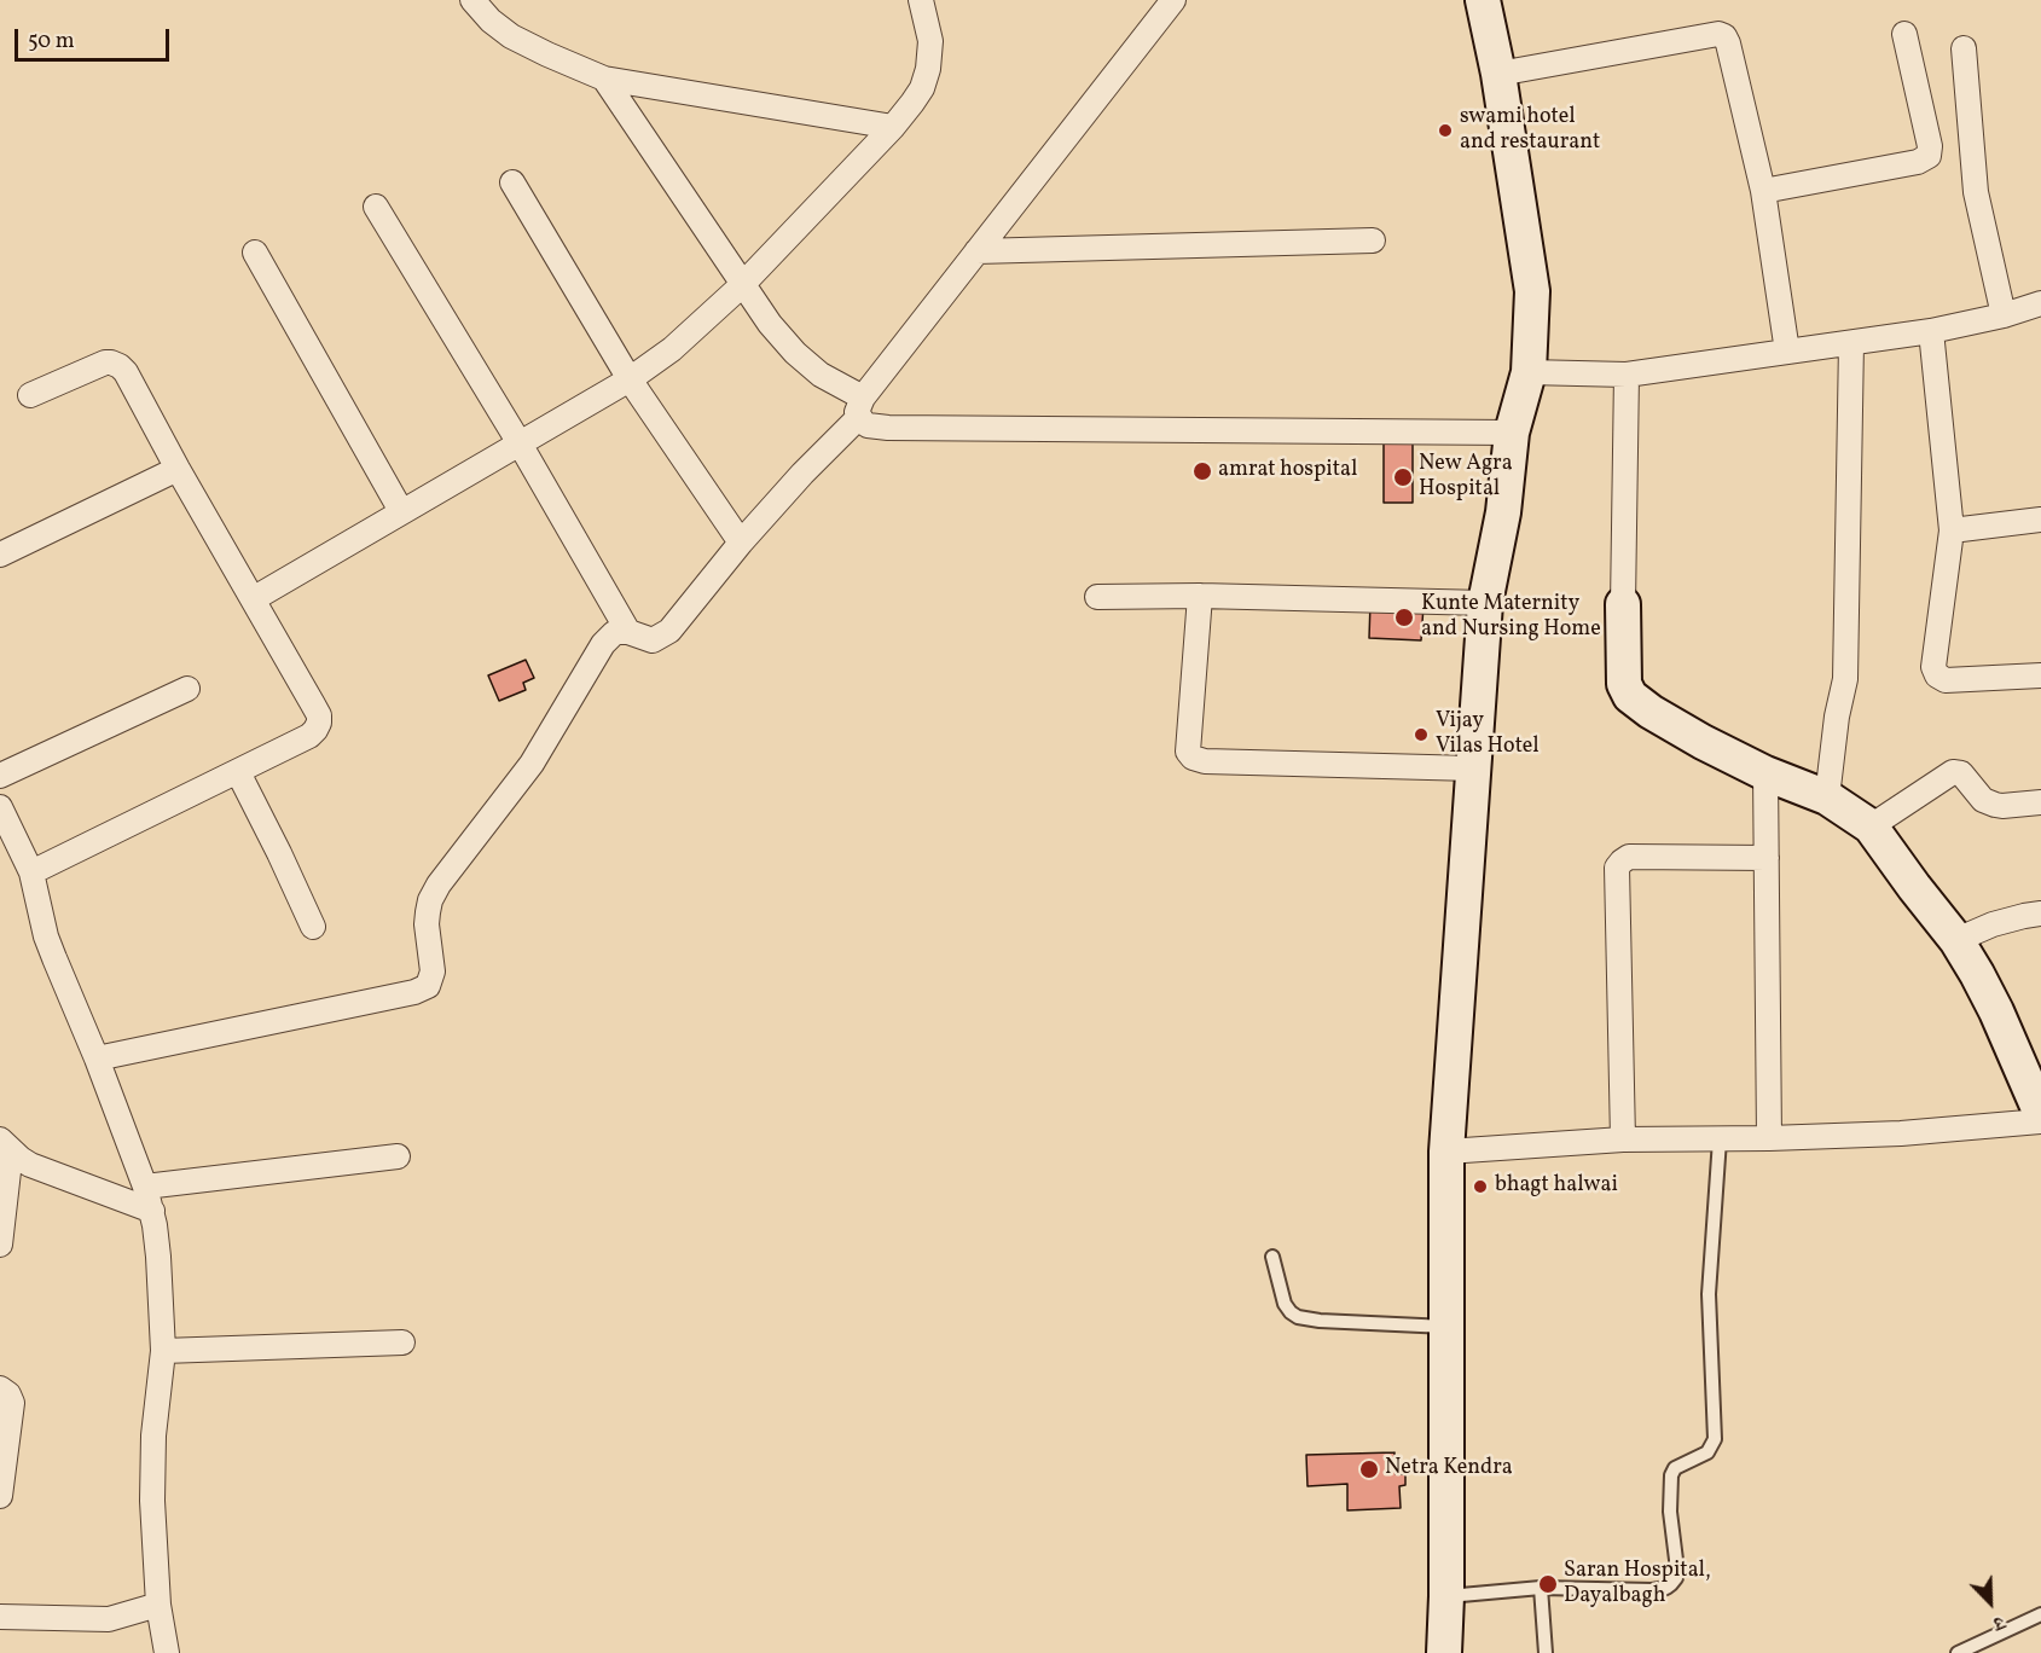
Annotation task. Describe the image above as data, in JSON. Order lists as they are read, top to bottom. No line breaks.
{"places":["swami hotel and restaurant","amrat hospital","New Agra Hospital","Kunte Maternity and Nursing Home","Vijay Vilas Hotel","bhagt halwai","Netra Kendra","Saran Hospital, Dayalbagh"],"scale_bar":"50 m","north":"bottom right"}
